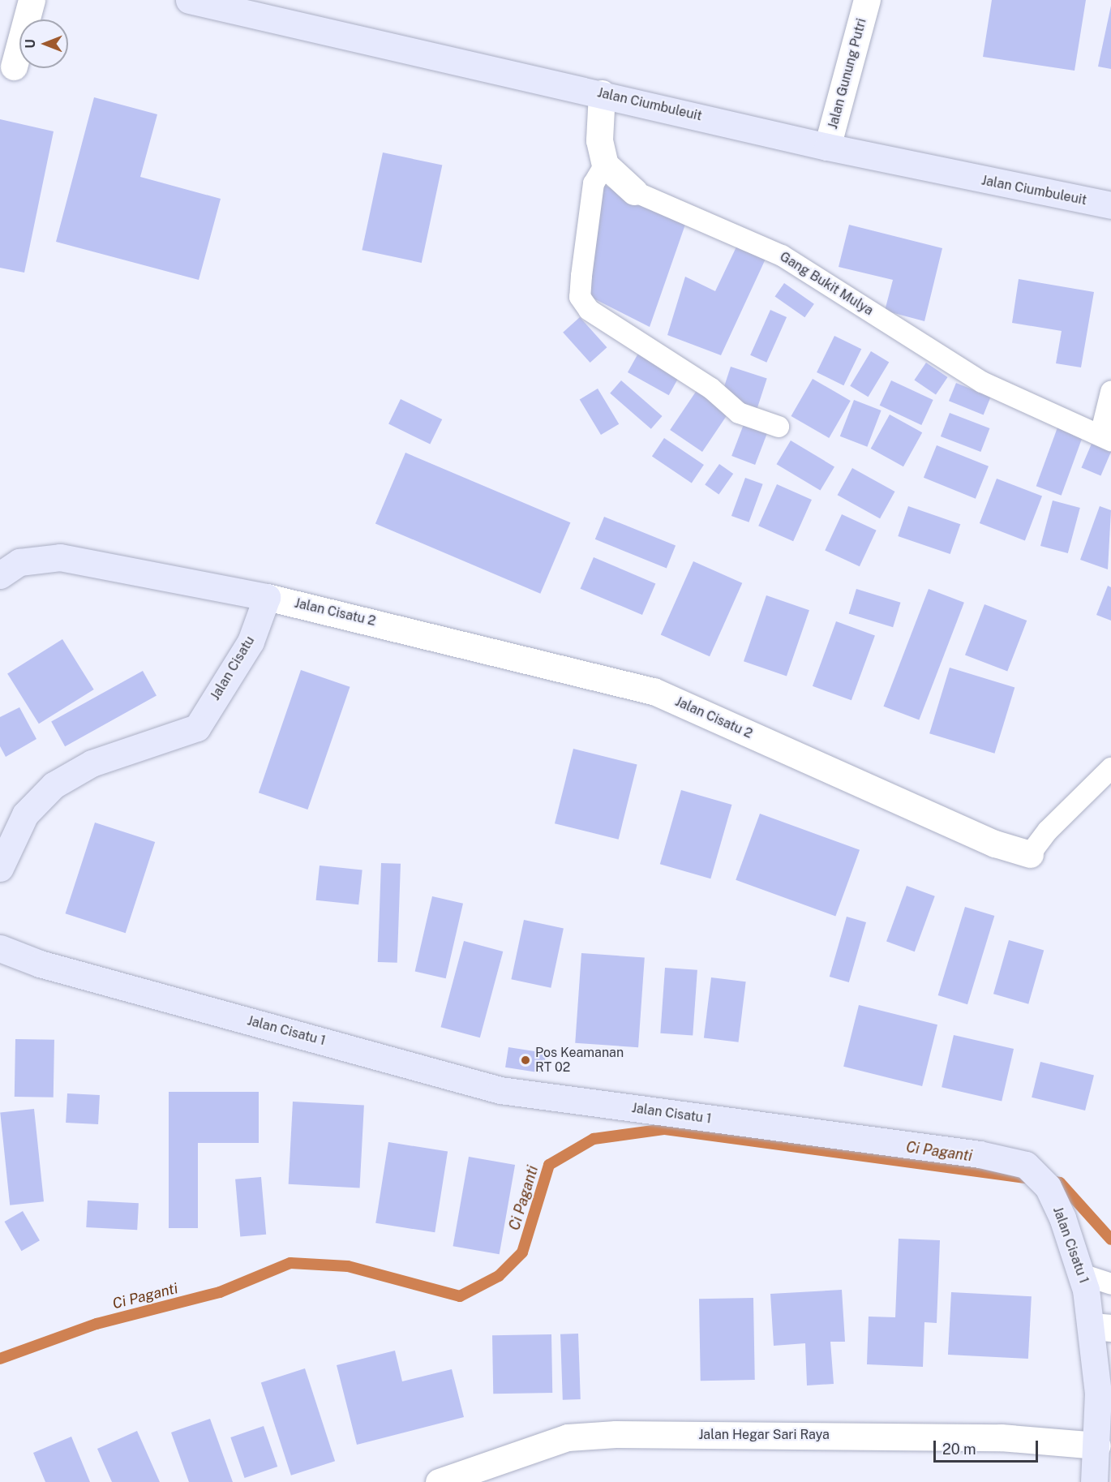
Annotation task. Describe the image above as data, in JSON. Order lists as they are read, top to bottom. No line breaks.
{"streets":{"street":["Jalan Gunung Putri","Jalan Ciumbuleuit","Gang Bukit Mulya","Jalan Cisatu 2","Jalan Cisatu","Jalan Cisatu 1","Jalan Hegar Sari Raya"]},"crossings":[["Jalan Gunung Putri","Jalan Ciumbuleuit"],["Jalan Cisatu 2","Jalan Cisatu"],["Jalan Cisatu 1","Jalan Hegar Sari Raya"]],"water":["Ci Paganti"],"places":["Pos Keamanan RT 02"],"scale_bar":"20 m","north":"left"}
